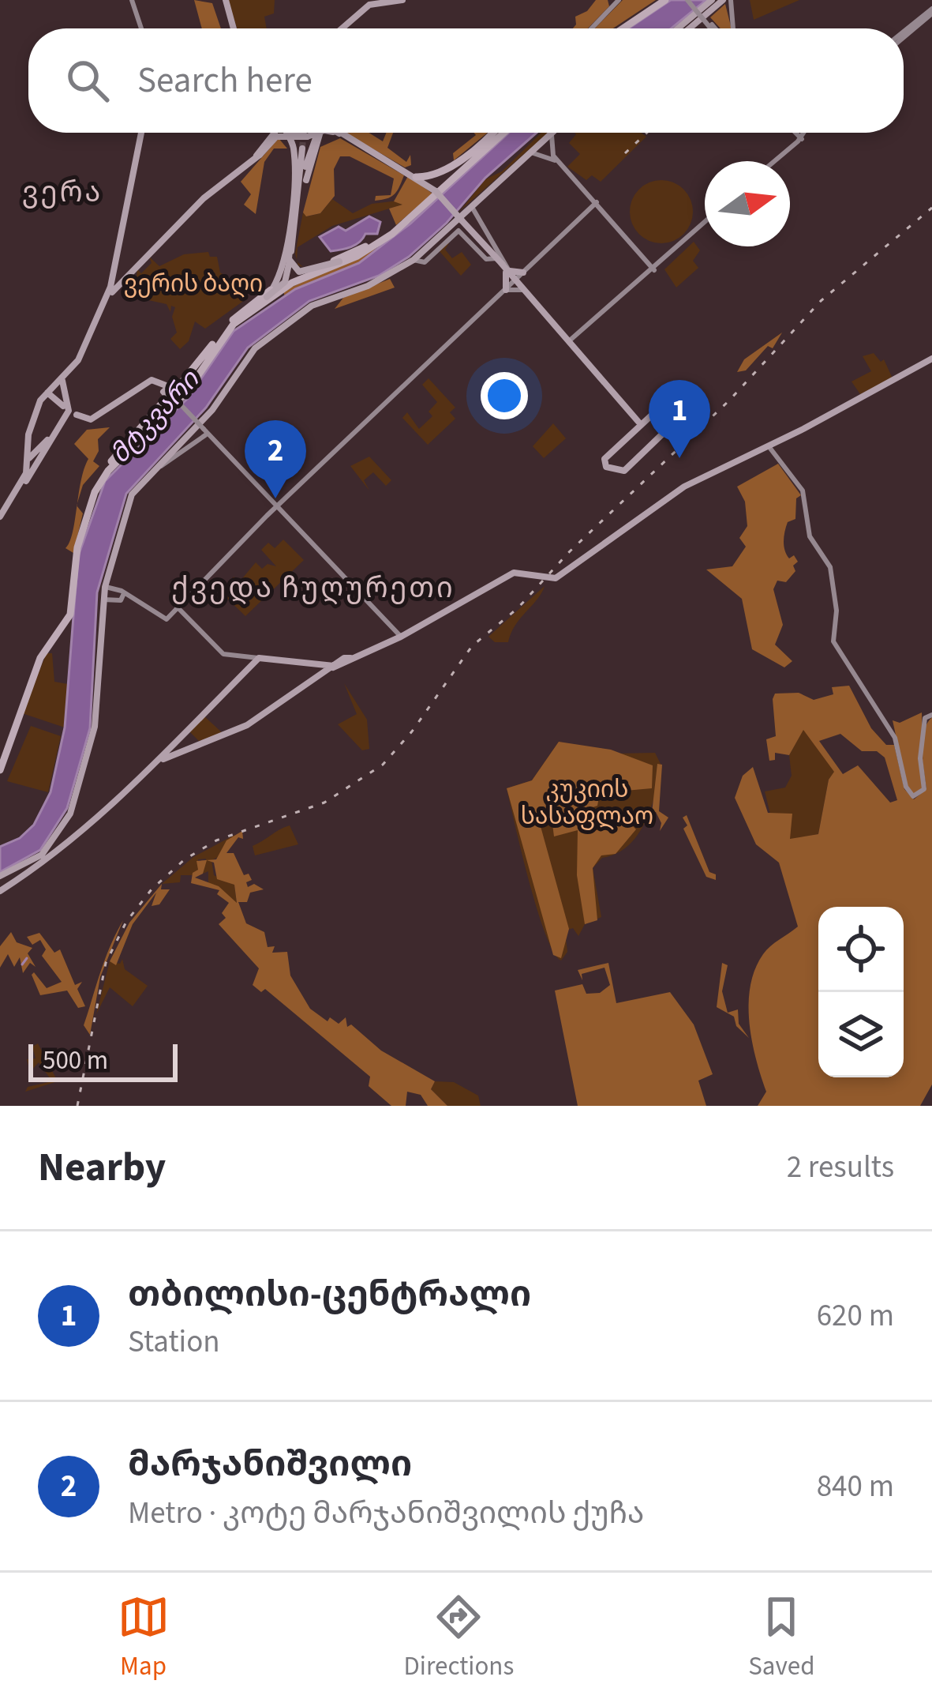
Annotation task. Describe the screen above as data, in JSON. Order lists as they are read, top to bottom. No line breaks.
{"districts":["ვერა","ქვედა ჩუღურეთი"],"water":["მტკვარი"],"parks":["ვერის ბაღი","კუკიის სასაფლაო"],"scale_bar":"500 m","north":"right","page":{"search":"Search here","pins":["1","2"],"scale":"500 m","heading":["Nearby","2 results"],"list":[{"mark":"1","name":"თბილისი-ცენტრალი","note":"Station","value":"620 m"},{"mark":"2","name":"მარჯანიშვილი","note":"Metro · კოტე მარჯანიშვილის ქუჩა","value":"840 m"}],"nav":["Map","Directions","Saved"]}}
